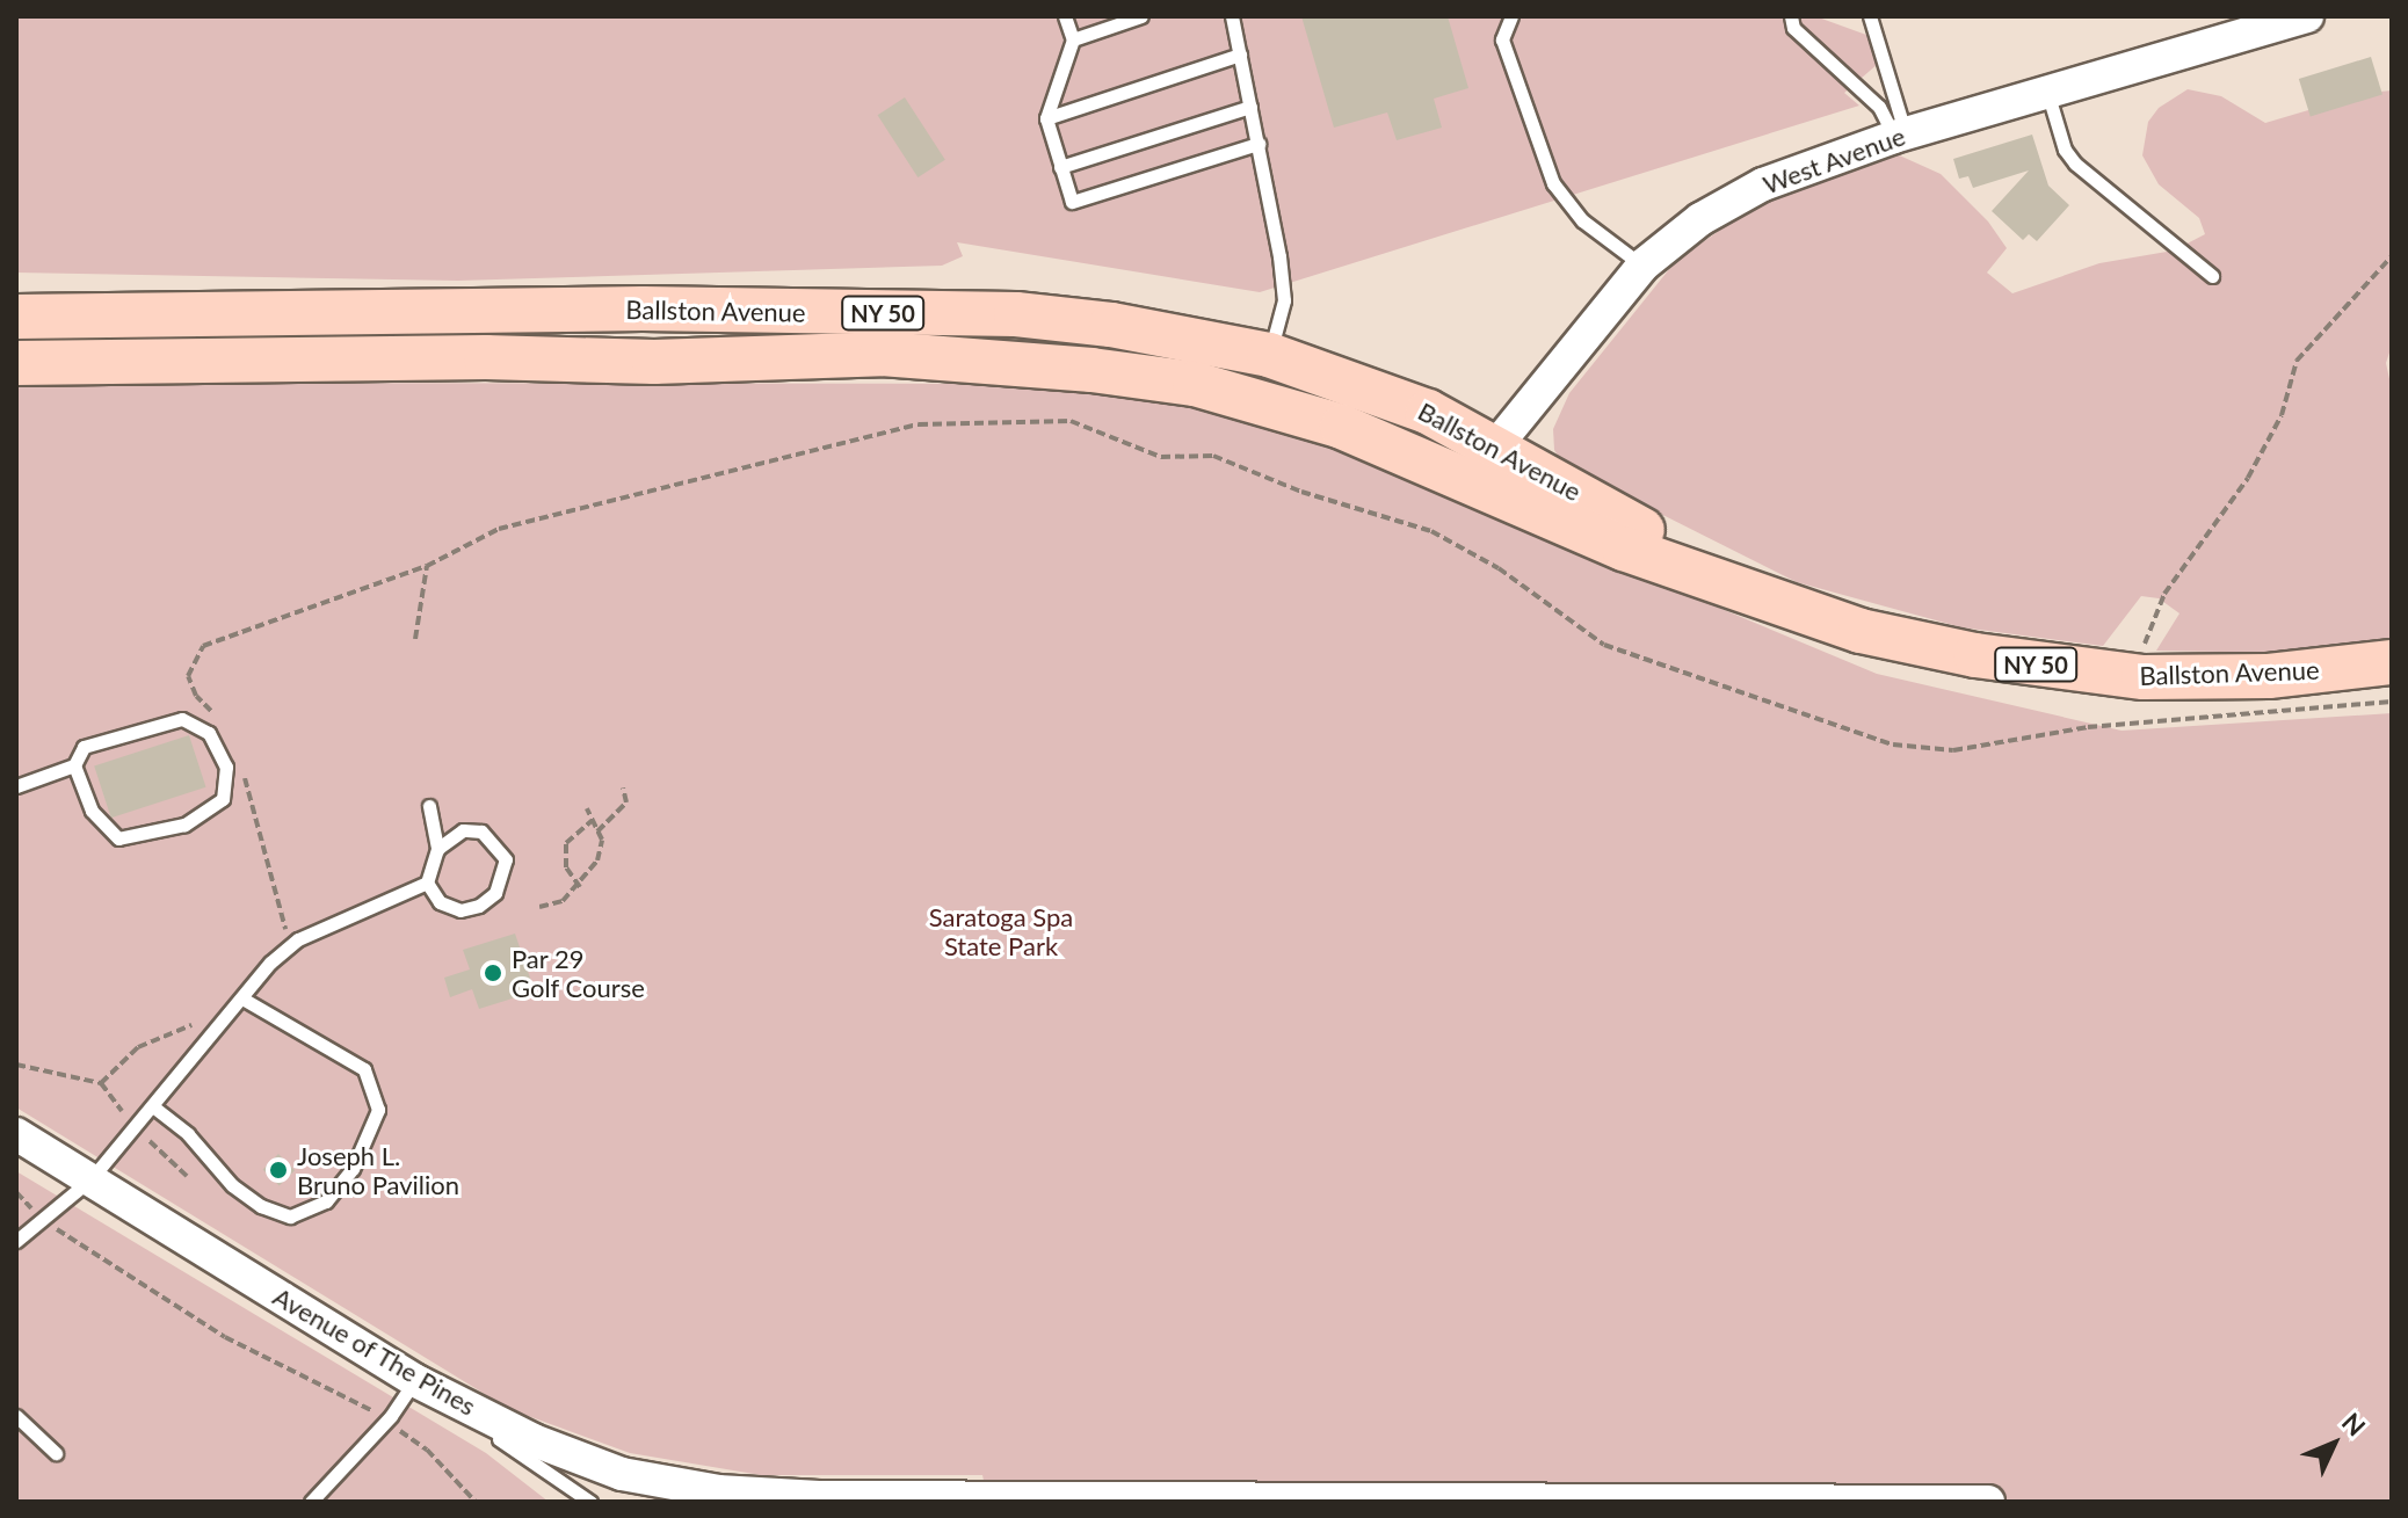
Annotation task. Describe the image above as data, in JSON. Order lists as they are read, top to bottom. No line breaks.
{"streets":{"highway":["Ballston Avenue","NY 50"],"street":["West Avenue","Avenue of The Pines"]},"crossings":[["West Avenue","Ballston Avenue"]],"parks":["Saratoga Spa State Park"],"places":["Par 29 Golf Course","Joseph L. Bruno Pavilion"],"north":"top right"}
